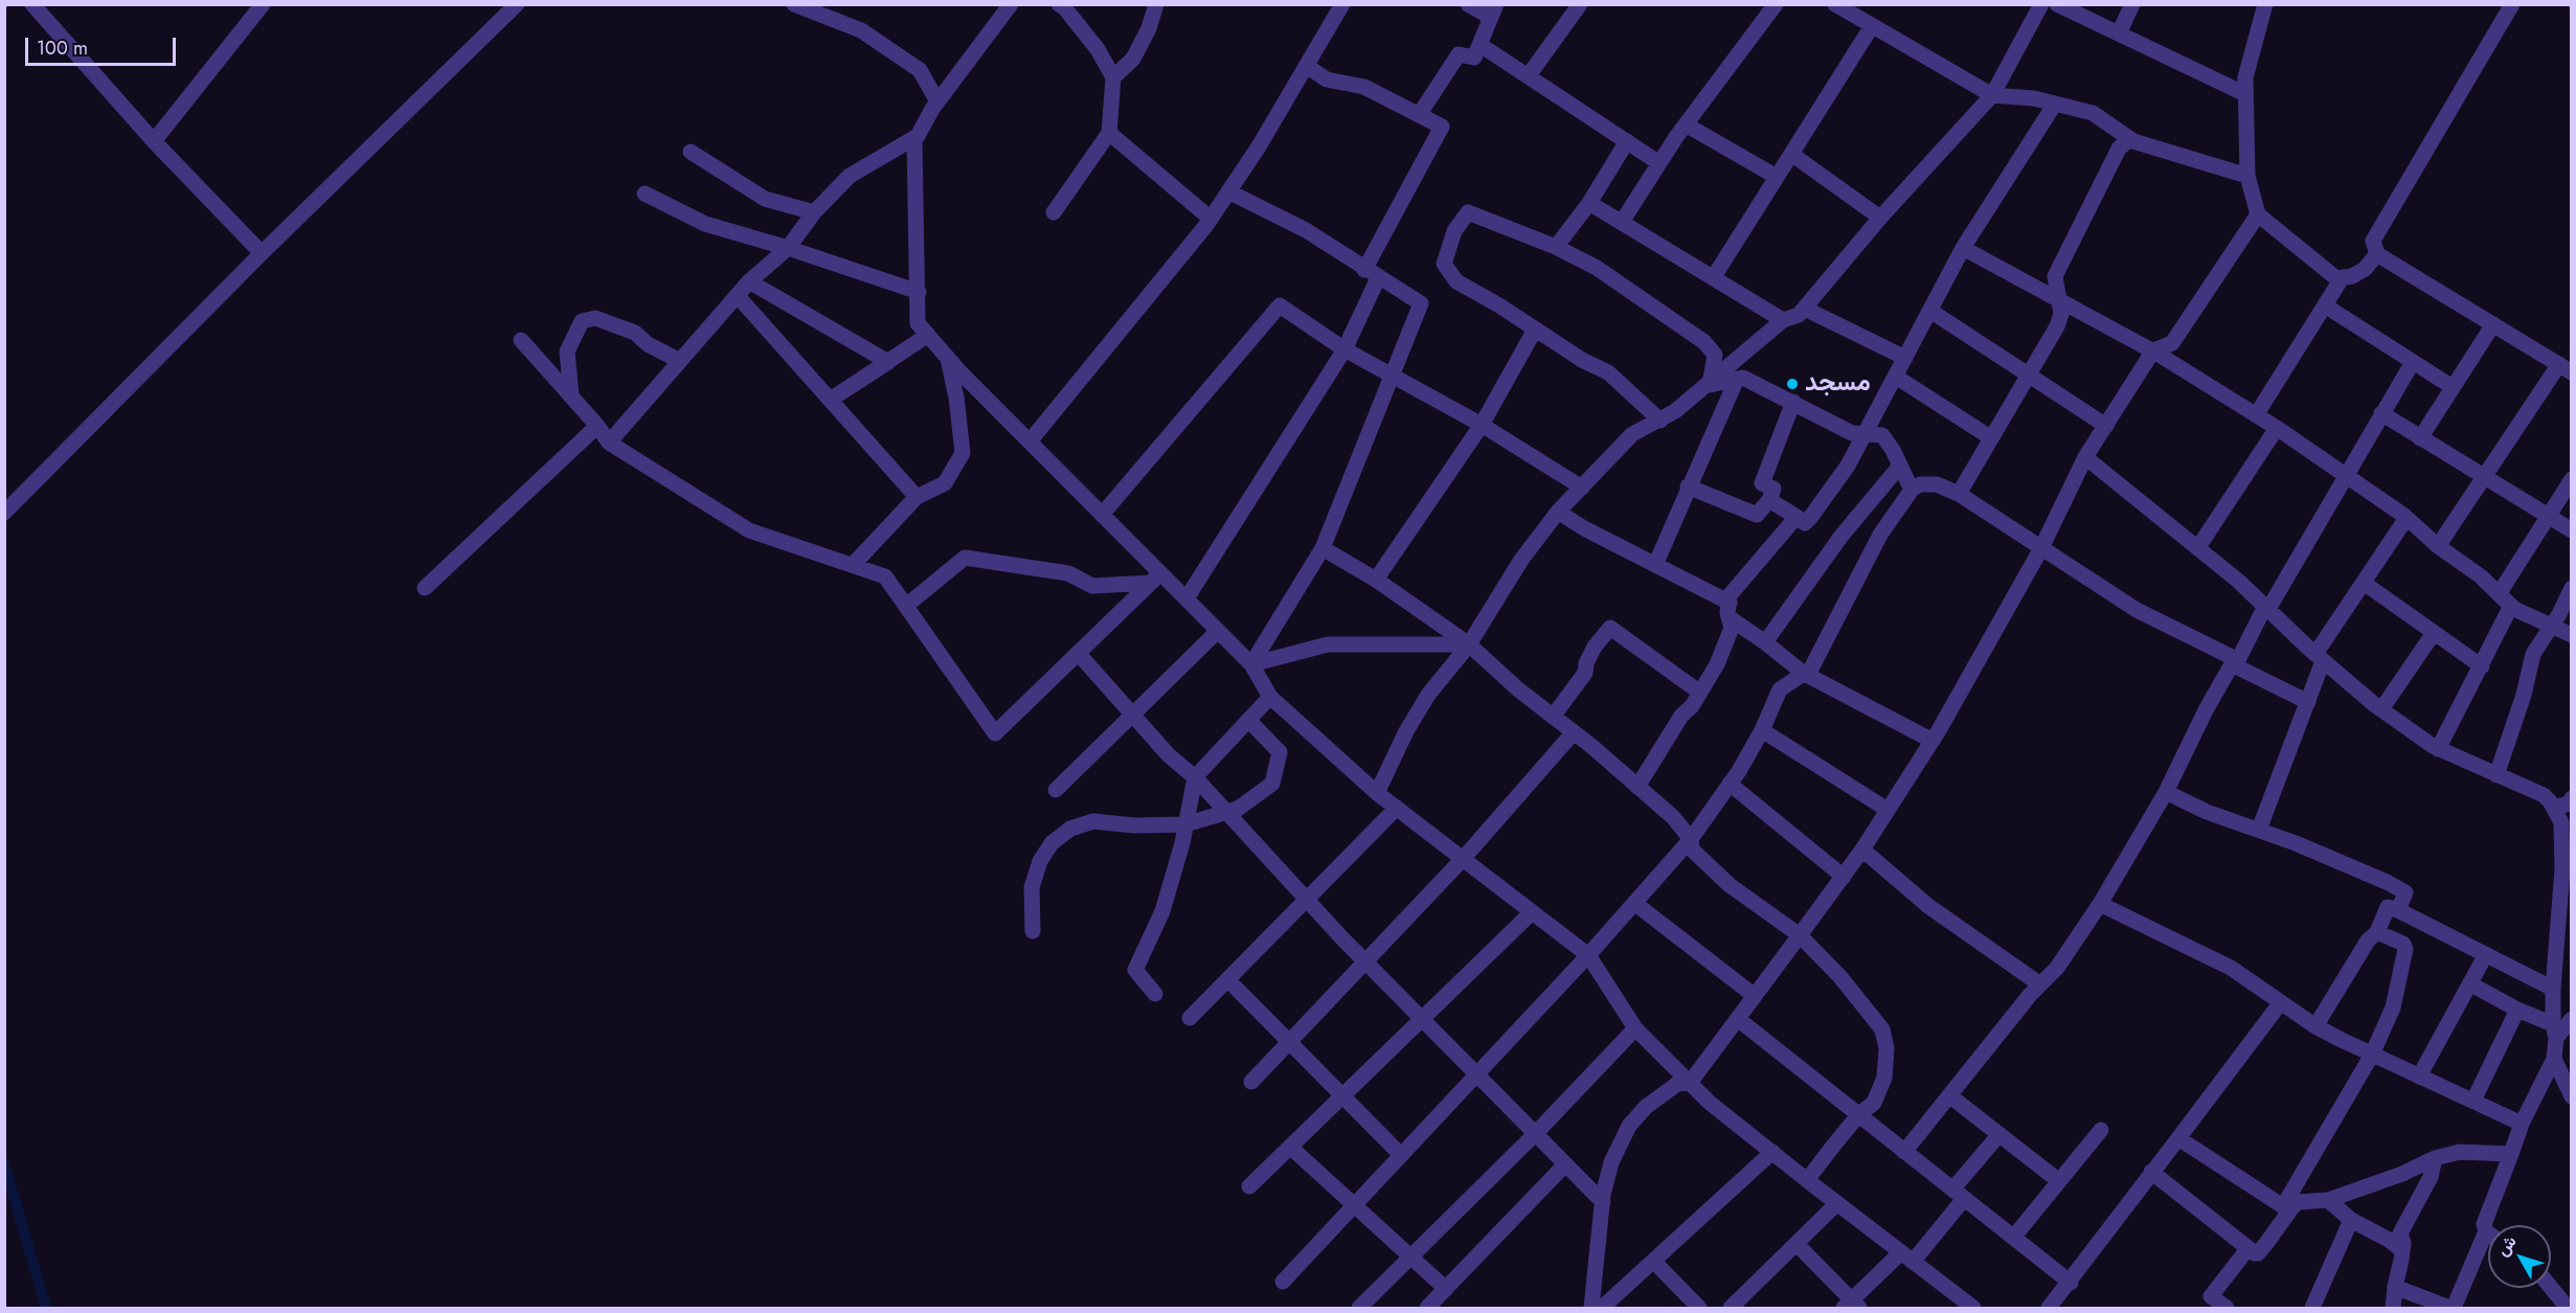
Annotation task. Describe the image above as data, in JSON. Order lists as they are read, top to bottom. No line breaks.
{"places":["مسجد"],"scale_bar":"100 m","north":"top left"}
